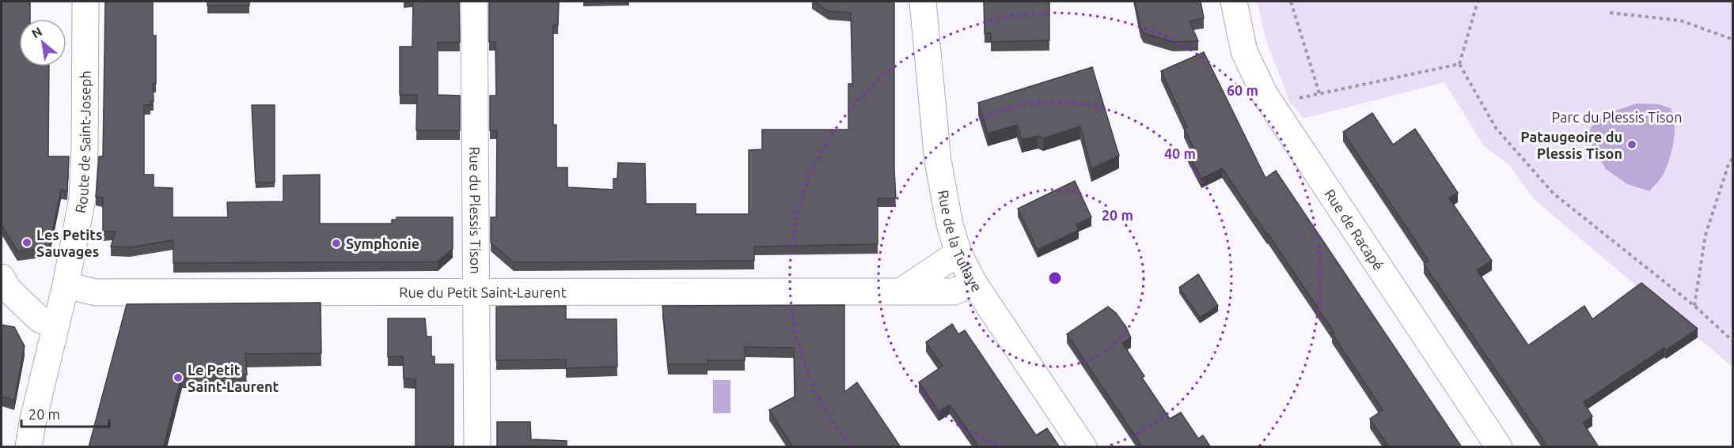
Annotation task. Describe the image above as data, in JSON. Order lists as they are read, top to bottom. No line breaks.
{"streets":{"street":["Route de Saint-Joseph","Rue du Plessis Tison","Rue de Racapé","Rue de la Tullaye","Rue du Petit Saint-Laurent"]},"crossings":[["Route de Saint-Joseph","Rue du Petit Saint-Laurent"],["Rue du Plessis Tison","Rue du Petit Saint-Laurent"],["Rue de la Tullaye","Rue du Petit Saint-Laurent"]],"parks":["Parc du Plessis Tison"],"places":["Pataugeoire du Plessis Tison","Les Petits Sauvages","Symphonie","Le Petit Saint-Laurent"],"scale_bar":"20 m","north":"top left","rings":["60 m","40 m","20 m"]}
